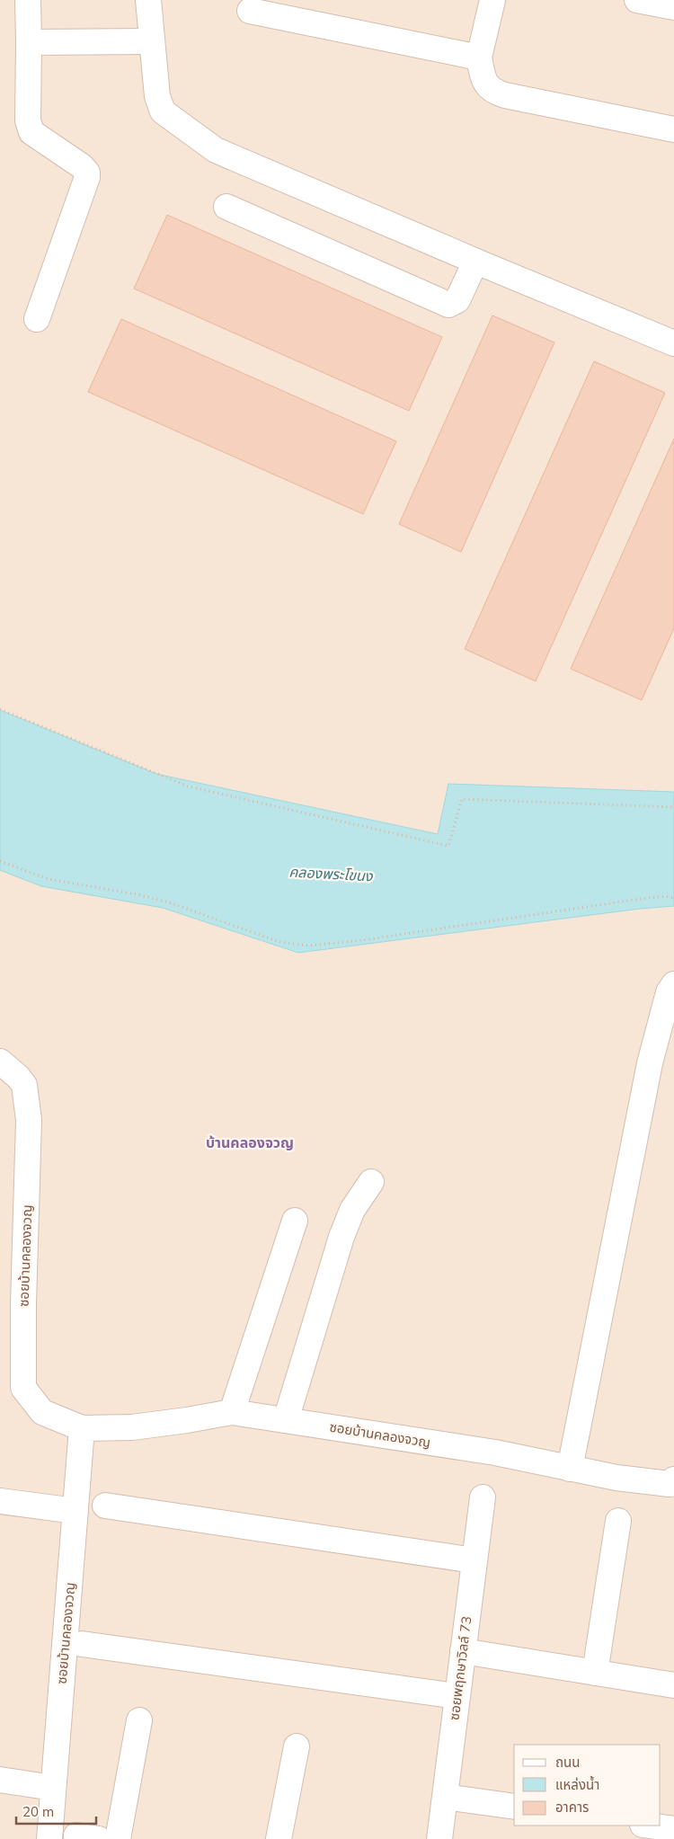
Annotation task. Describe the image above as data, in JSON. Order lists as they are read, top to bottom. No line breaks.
{"streets":{"street":["ซอยบ้านคลองจวญ","ซอยพฤกษาวิลล์ 73"]},"districts":["บ้านคลองจวญ"],"water":["คลองพระโขนง"],"legend":["ถนน","แหล่งน้ำ","อาคาร"],"scale_bar":"20 m"}
